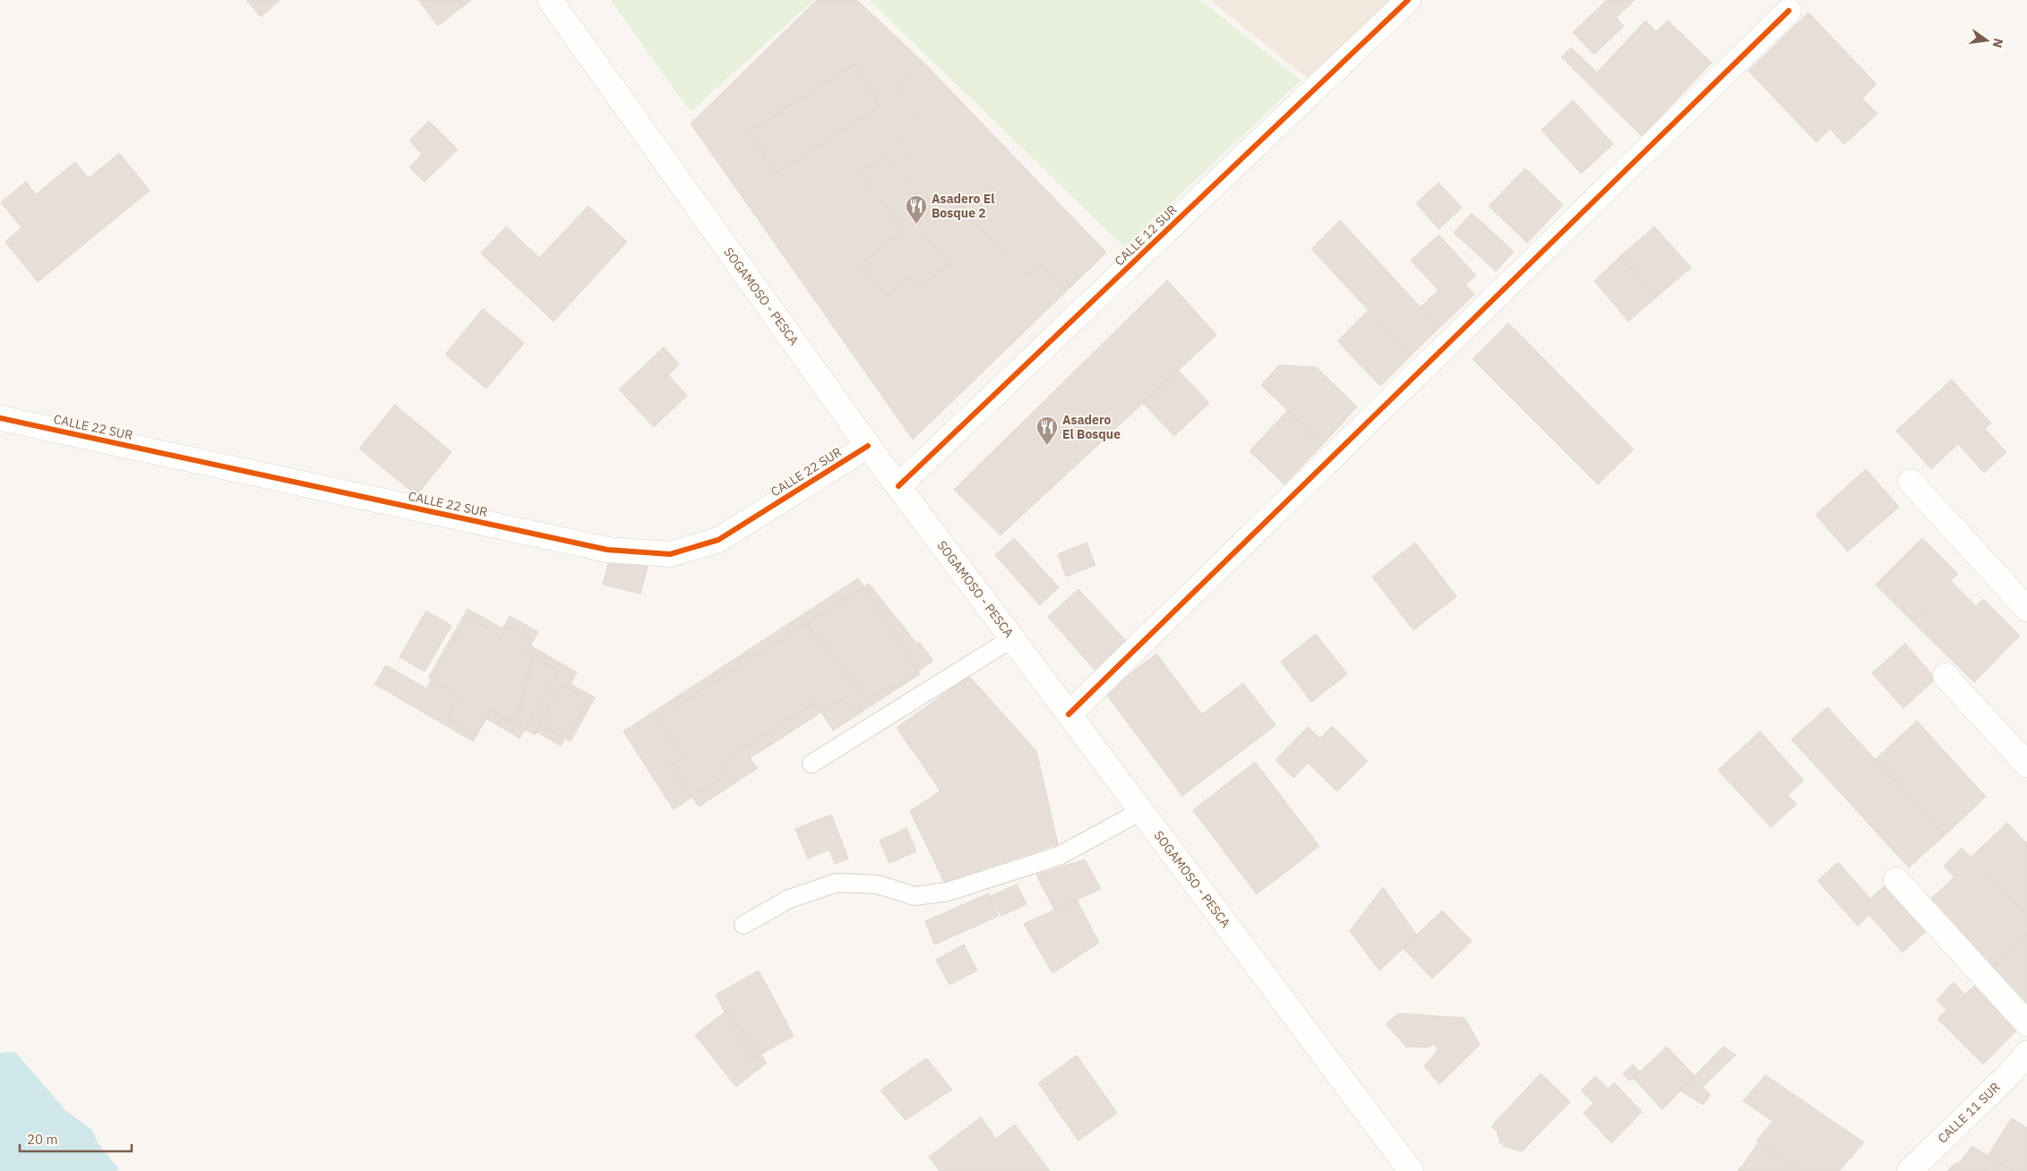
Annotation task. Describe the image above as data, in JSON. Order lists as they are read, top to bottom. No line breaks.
{"streets":{"street":["CALLE 12 SUR","SOGAMOSO - PESCA","CALLE 22 SUR","CALLE 11 SUR"]},"crossings":[["CALLE 12 SUR","SOGAMOSO - PESCA"],["SOGAMOSO - PESCA","CALLE 22 SUR"]],"places":{"restaurant":["Asadero El Bosque 2","Asadero El Bosque"]},"scale_bar":"20 m","north":"right"}
